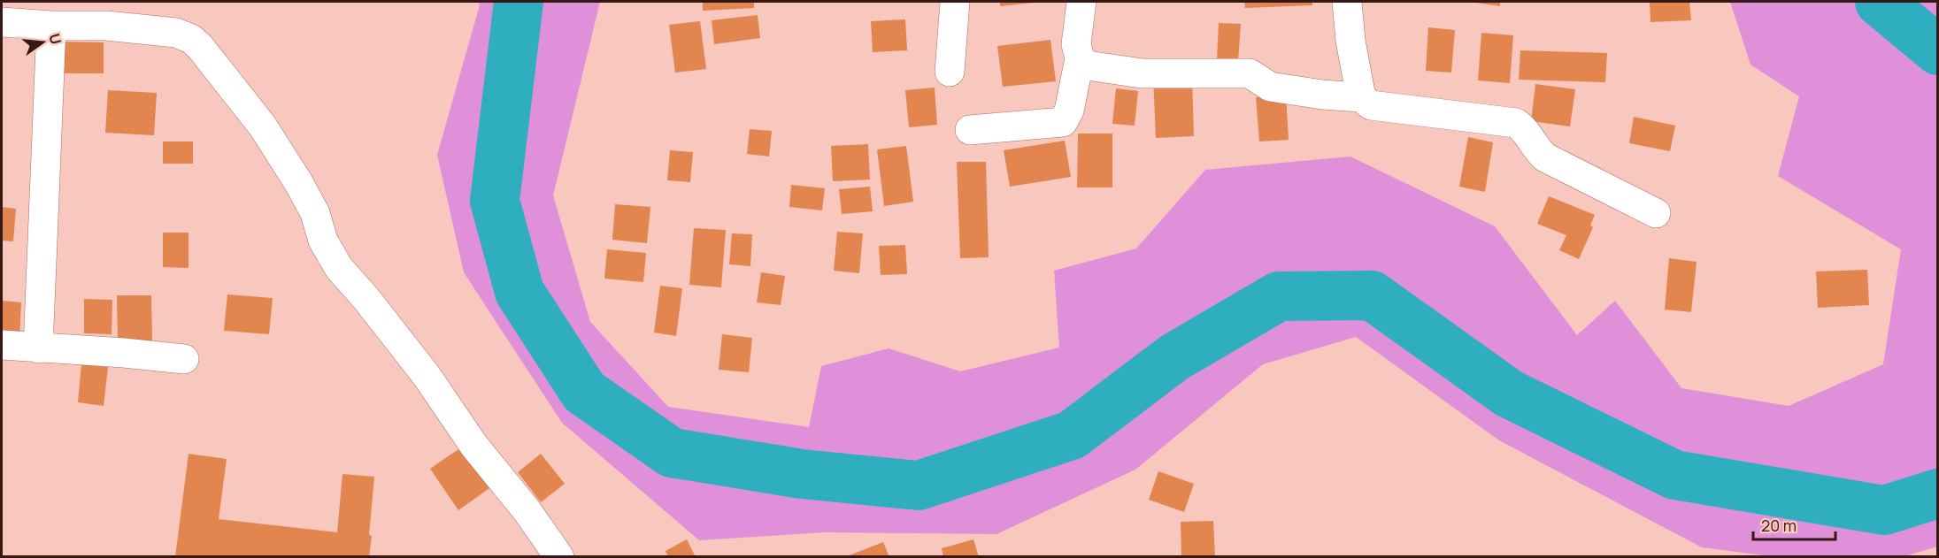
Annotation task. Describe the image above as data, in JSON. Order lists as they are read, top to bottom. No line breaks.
{"scale_bar":"20 m","north":"right"}
